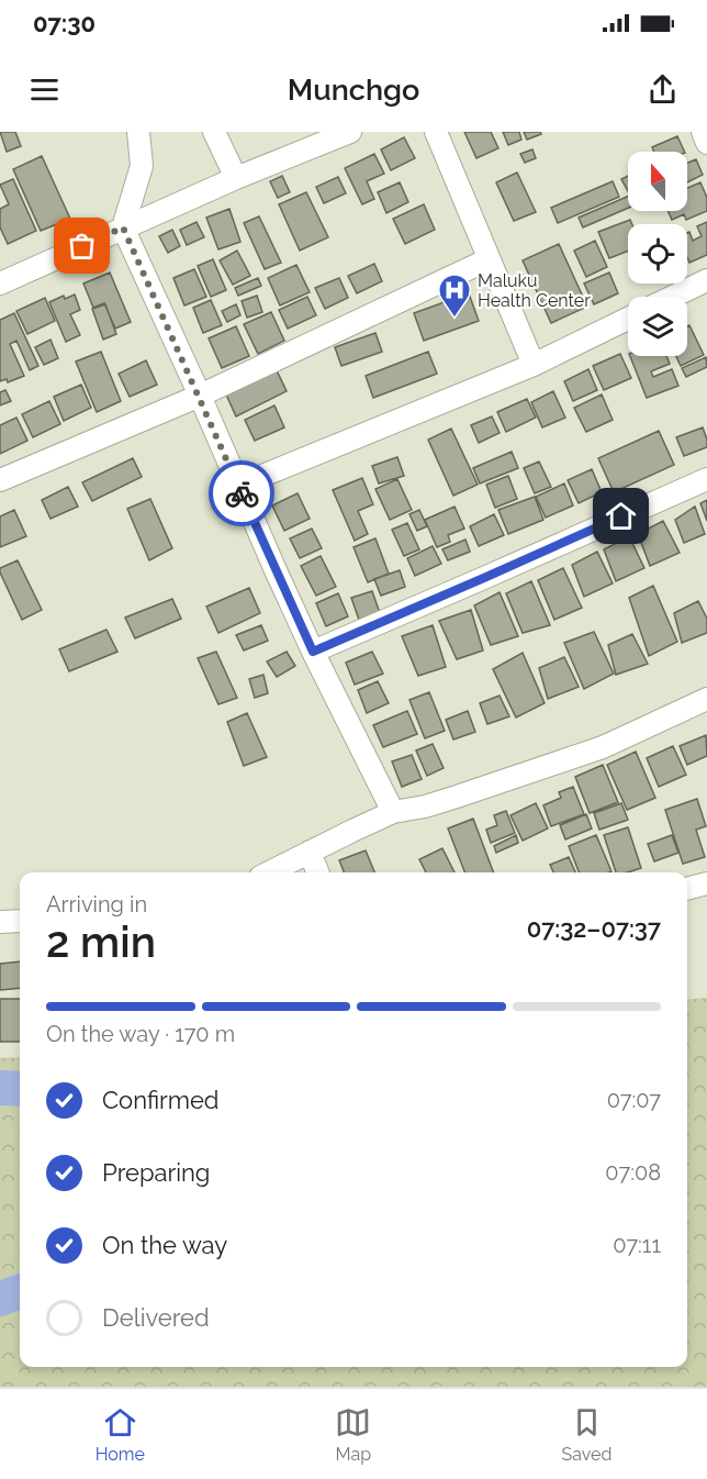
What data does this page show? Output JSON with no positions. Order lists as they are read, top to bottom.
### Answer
{
  "places": {
    "hospital": ["Maluku Health Center"]
  },
  "north": "top",
  "page": {
    "status": "07:30",
    "header": "Munchgo",
    "heading": ["2 min", "Arriving in", "07:32–07:37"],
    "bar": "On the way · 170 m",
    "list": [
      ["Confirmed", "07:07"],
      ["Preparing", "07:08"],
      ["On the way", "07:11"],
      "Delivered"
    ],
    "tabs": ["Home", "Map", "Saved"]
  }
}
